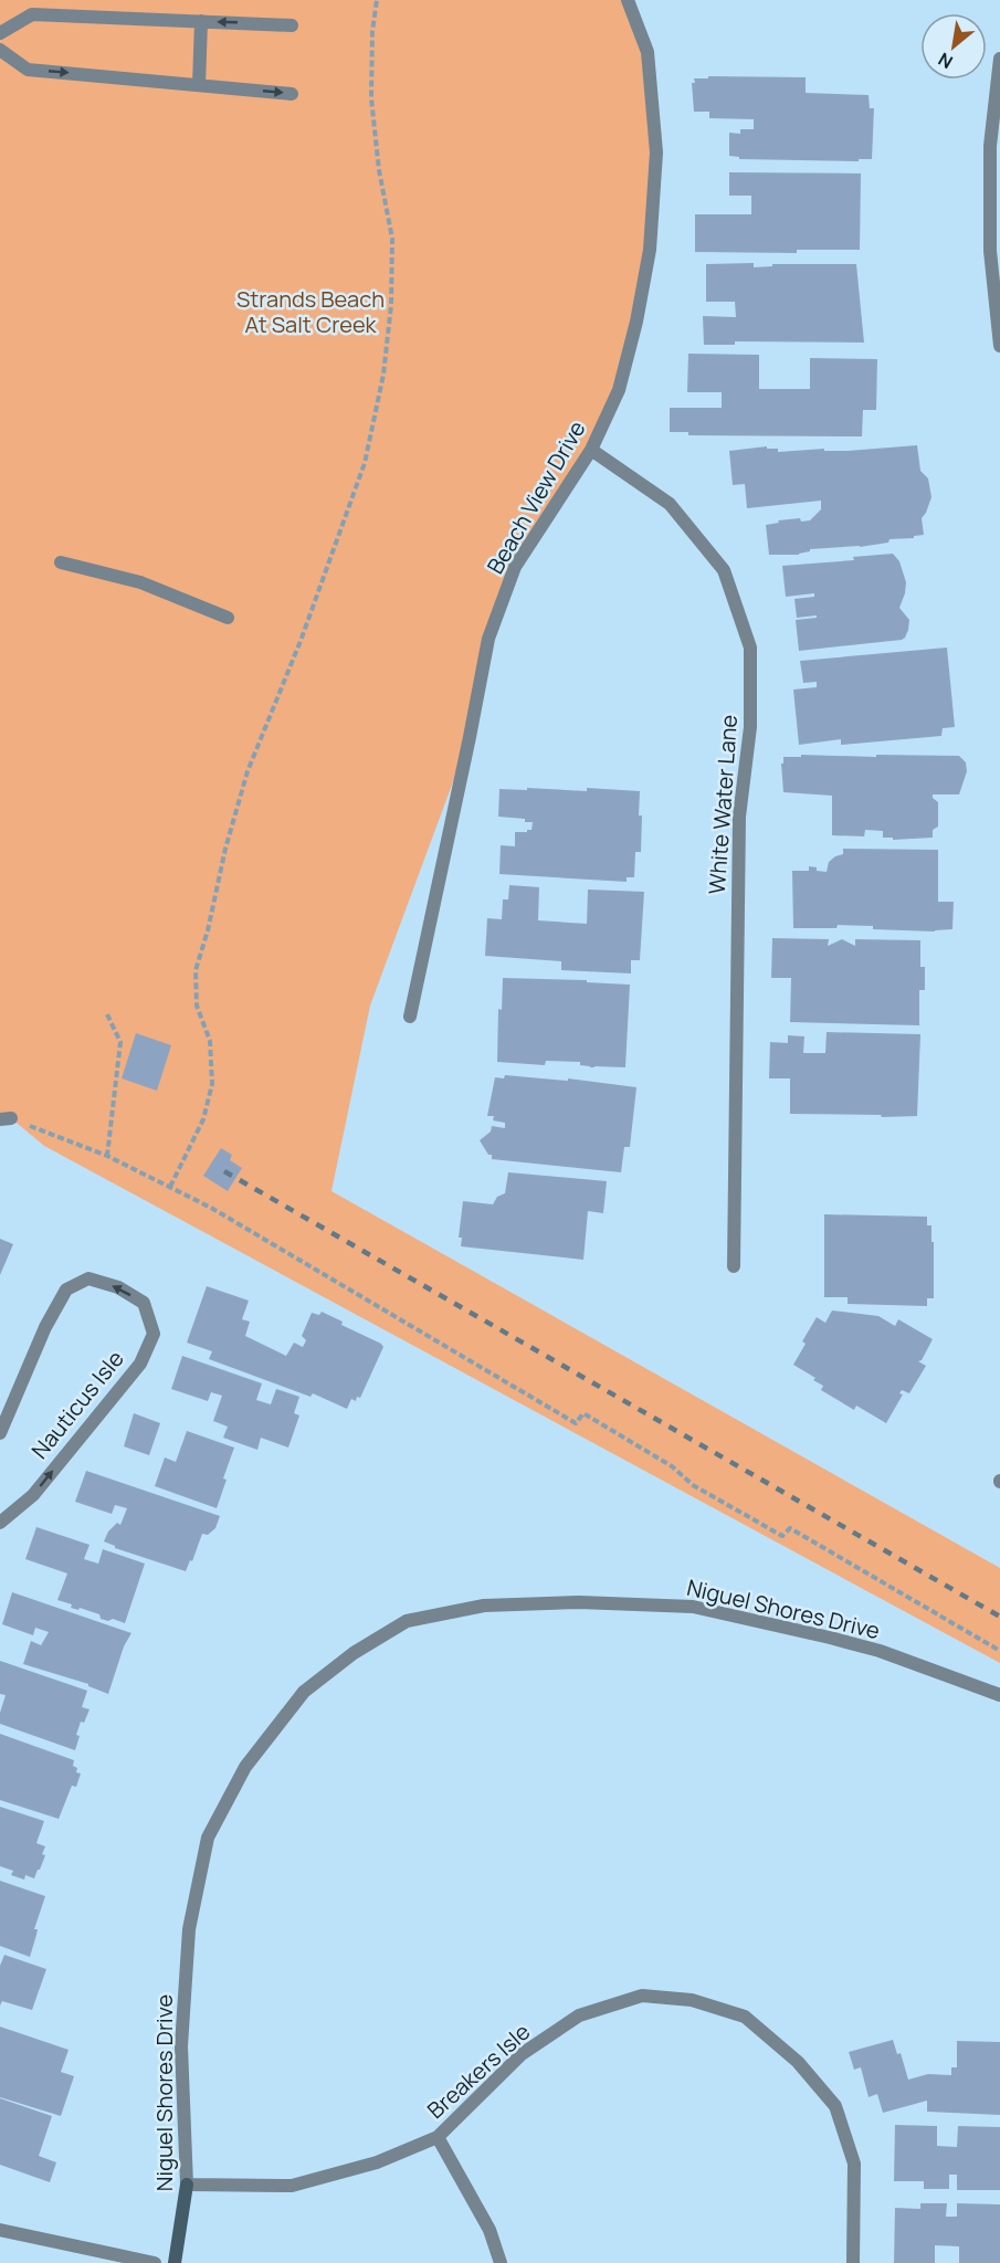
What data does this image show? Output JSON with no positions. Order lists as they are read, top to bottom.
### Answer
{
  "streets": {
    "street": [
      "Beach View Drive",
      "White Water Lane",
      "Nauticus Isle",
      "Niguel Shores Drive",
      "Breakers Isle"
    ]
  },
  "crossings": [
    ["Beach View Drive", "White Water Lane"],
    ["Niguel Shores Drive", "Breakers Isle"]
  ],
  "parks": ["Strands Beach At Salt Creek"],
  "north": "bottom left"
}
